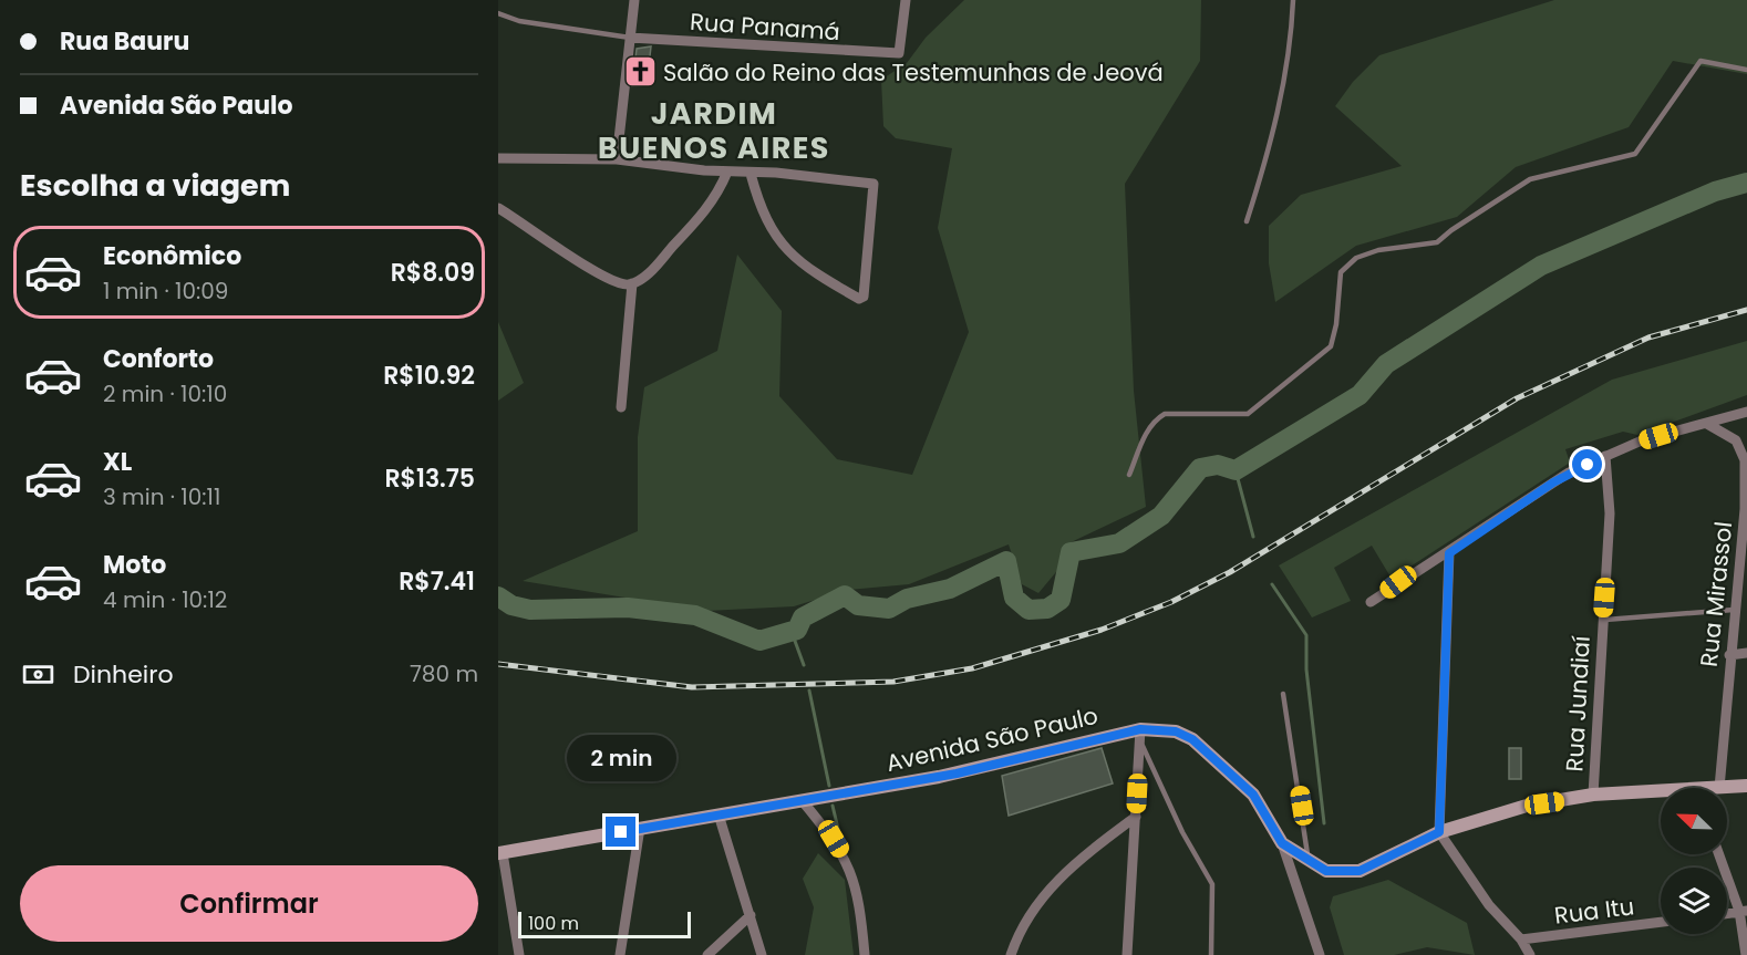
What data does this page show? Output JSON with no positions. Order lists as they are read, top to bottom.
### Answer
{
  "streets": {
    "main road": ["Avenida São Paulo"],
    "street": [
      "Rua Panamá",
      "Rua Mirassol",
      "Rua Jundiaí",
      "Rua Itu"
    ]
  },
  "crossings": [
    ["Rua Mirassol", "Avenida São Paulo"],
    ["Rua Jundiaí", "Avenida São Paulo"]
  ],
  "districts": ["JARDIM BUENOS AIRES"],
  "places": {
    "church": ["Salão do Reino das Testemunhas de Jeová"]
  },
  "scale_bar": "100 m",
  "north": "top left",
  "page": {
    "banner": ["Rua Bauru", "Avenida São Paulo"],
    "heading": "Escolha a viagem",
    "list": [
      {
        "name": "Econômico",
        "note": "1 min · 10:09",
        "value": "R$8.09"
      },
      {
        "name": "Conforto",
        "note": "2 min · 10:10",
        "value": "R$10.92"
      },
      {
        "name": "XL",
        "note": "3 min · 10:11",
        "value": "R$13.75"
      },
      {
        "name": "Moto",
        "note": "4 min · 10:12",
        "value": "R$7.41"
      }
    ],
    "pay": ["Dinheiro", "780 m"],
    "bubble": "2 min",
    "buttons": "Confirmar",
    "scale": "100 m"
  }
}
